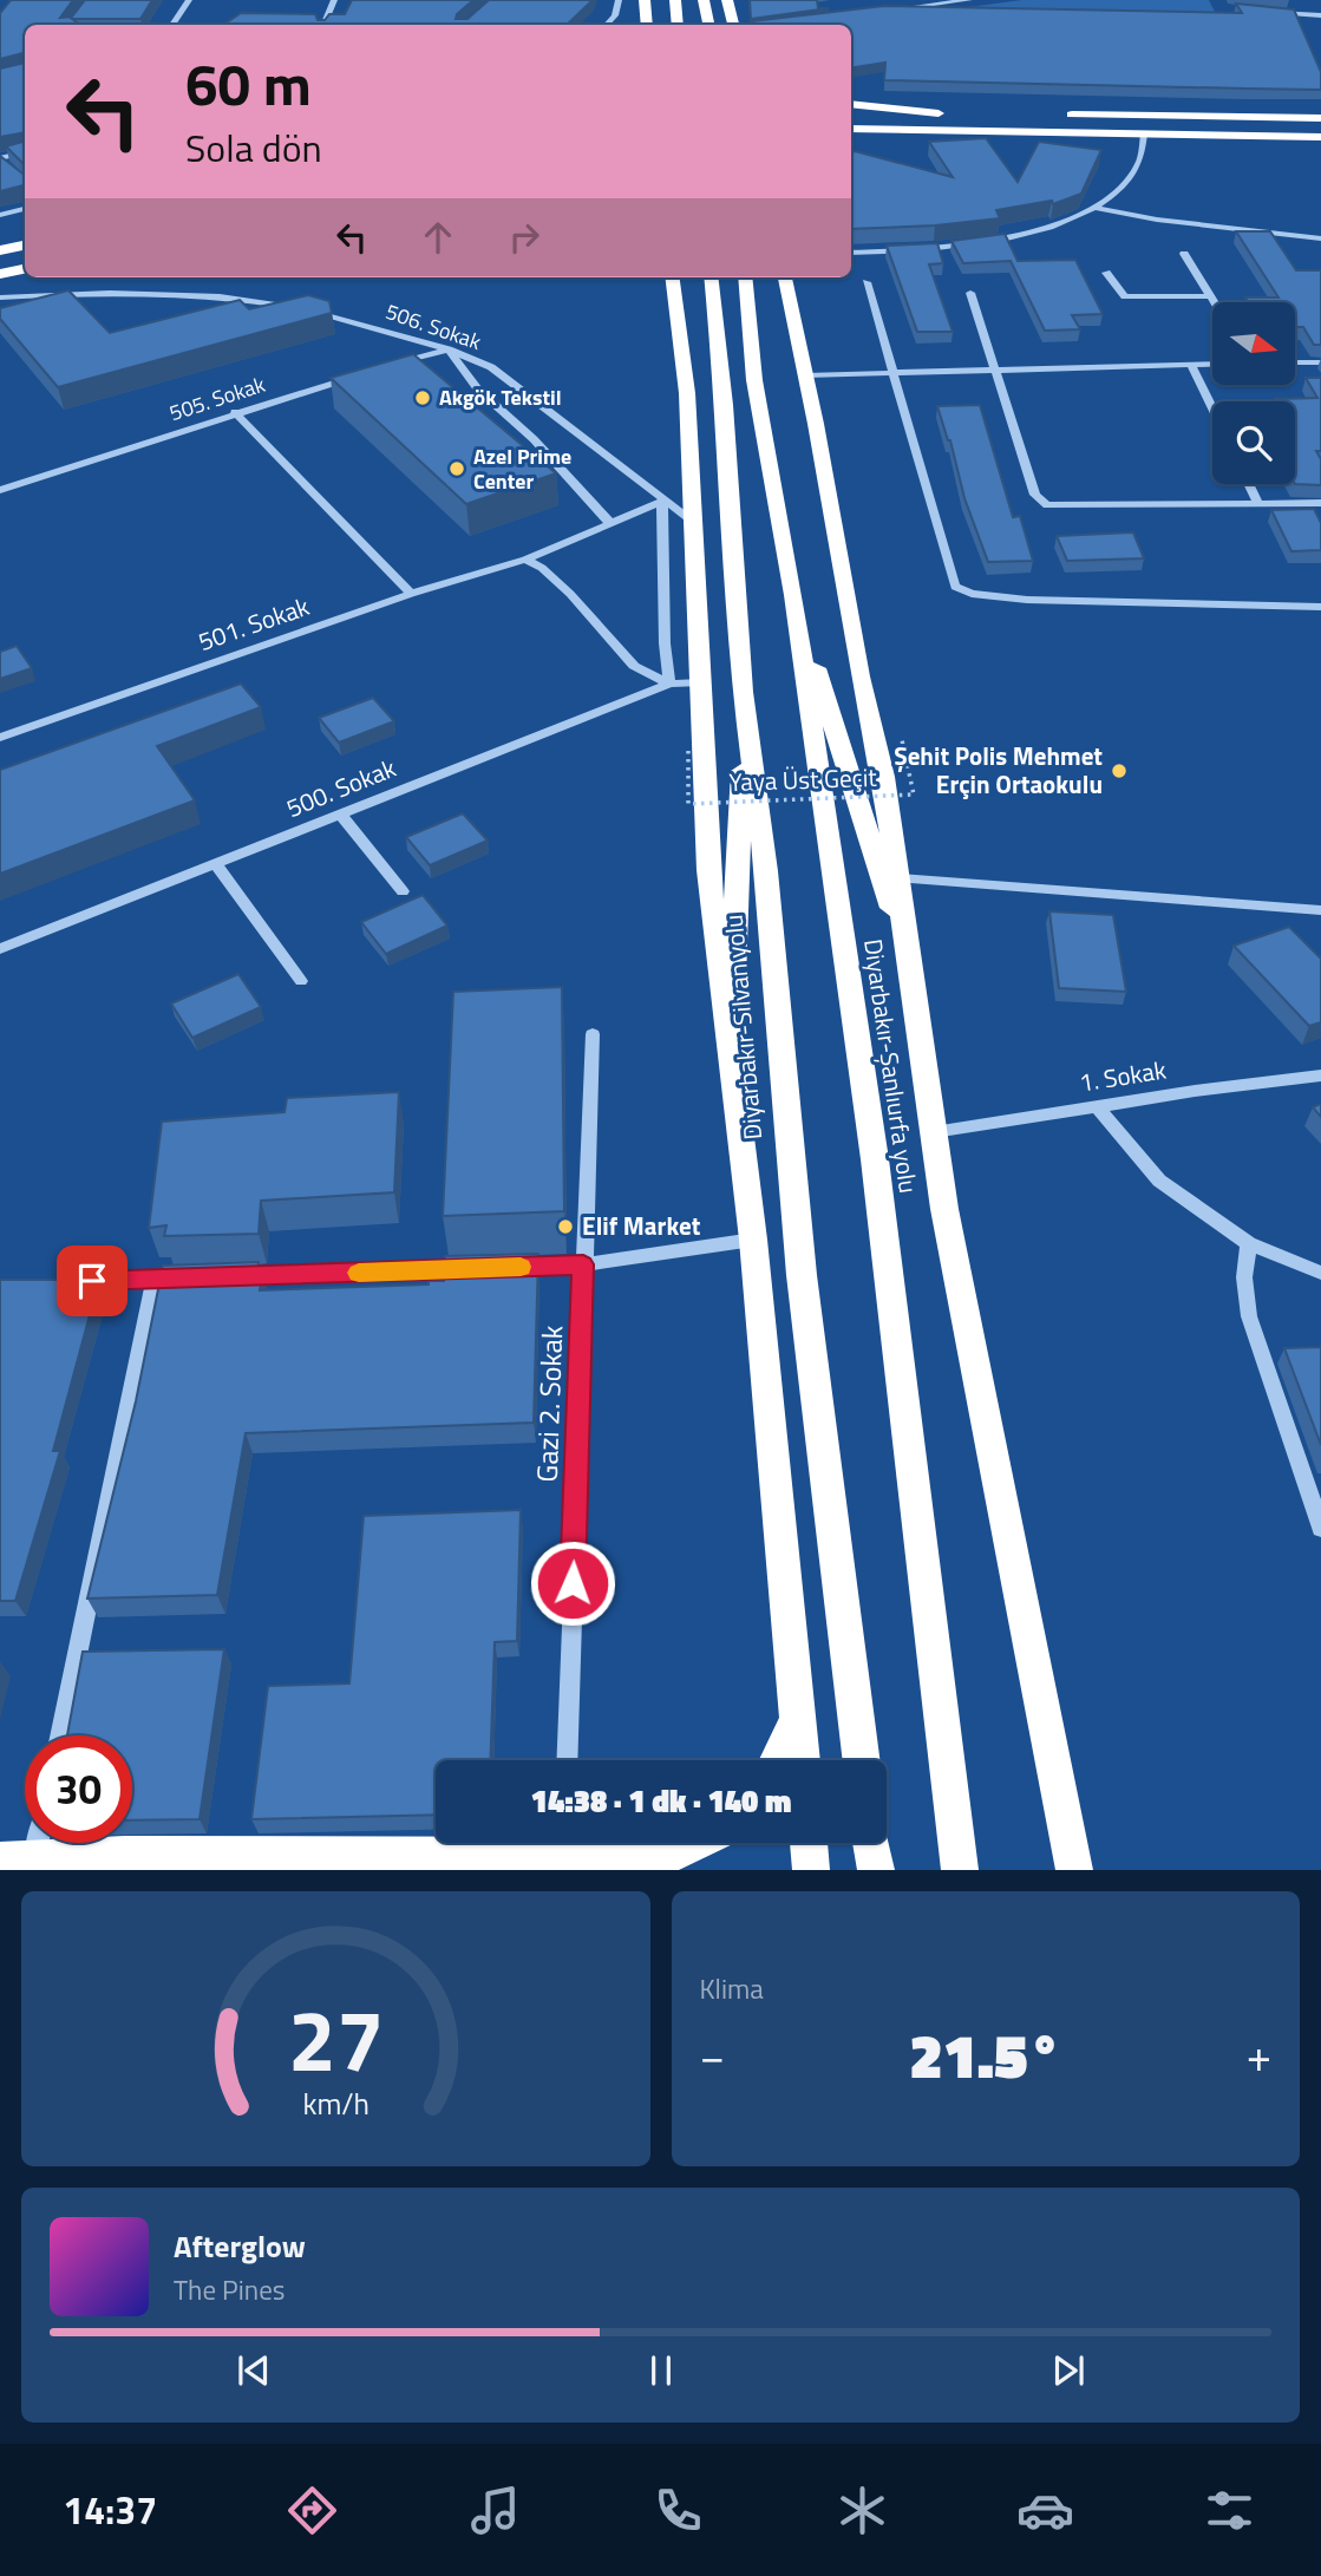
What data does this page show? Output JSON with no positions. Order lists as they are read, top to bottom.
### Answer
{
  "streets": {
    "highway": ["Diyarbakır-Silvan yolu", "Diyarbakır-Şanlıurfa yolu"],
    "street": [
      "506. Sokak",
      "505. Sokak",
      "501. Sokak",
      "500. Sokak",
      "1. Sokak",
      "Gazi 2. Sokak"
    ],
    "path": ["Yaya Üst Geçit"]
  },
  "crossings": [
    ["506. Sokak", "501. Sokak"]
  ],
  "places": [
    "Akgök Tekstil",
    "Azel Prime Center",
    "Şehit Polis Mehmet Erçin Ortaokulu",
    "Elif Market"
  ],
  "north": "right",
  "page": {
    "turn": ["60 m", "Sola dön"],
    "limit": "30",
    "trip": "14:38 · 1 dk · 140 m",
    "tile": "Klima",
    "heat": ["−", "21.5°", "+"],
    "song": ["Afterglow", "The Pines"],
    "tabs": "14:37",
    "gauge": ["27", "km/h"]
  }
}
